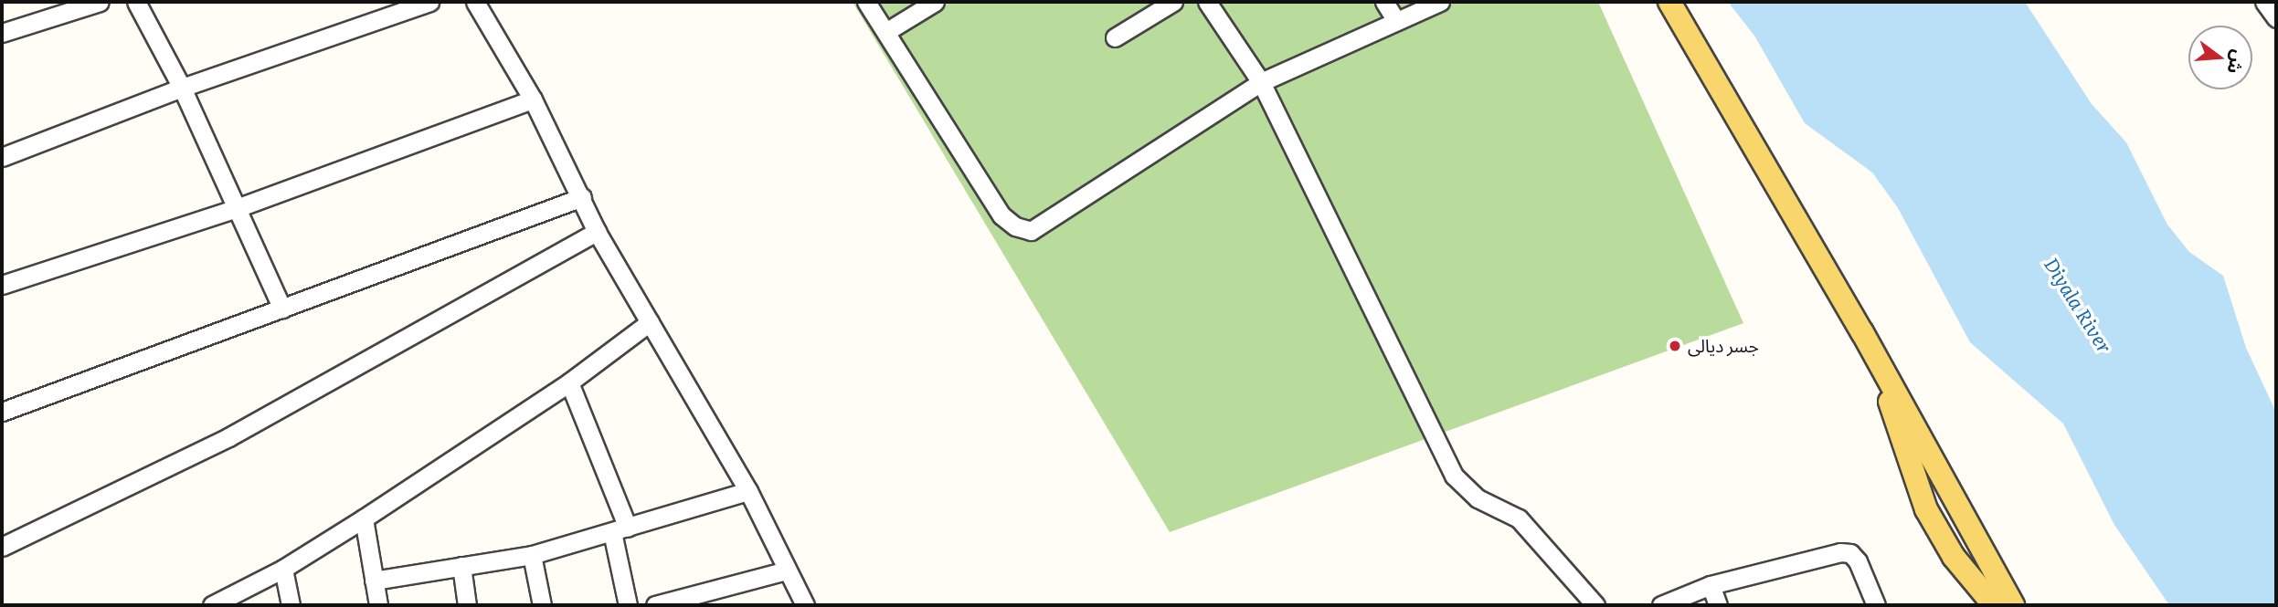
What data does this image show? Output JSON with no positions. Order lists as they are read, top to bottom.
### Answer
{
  "water": ["Diyala River"],
  "places": ["جسر ديالى"],
  "north": "right"
}
